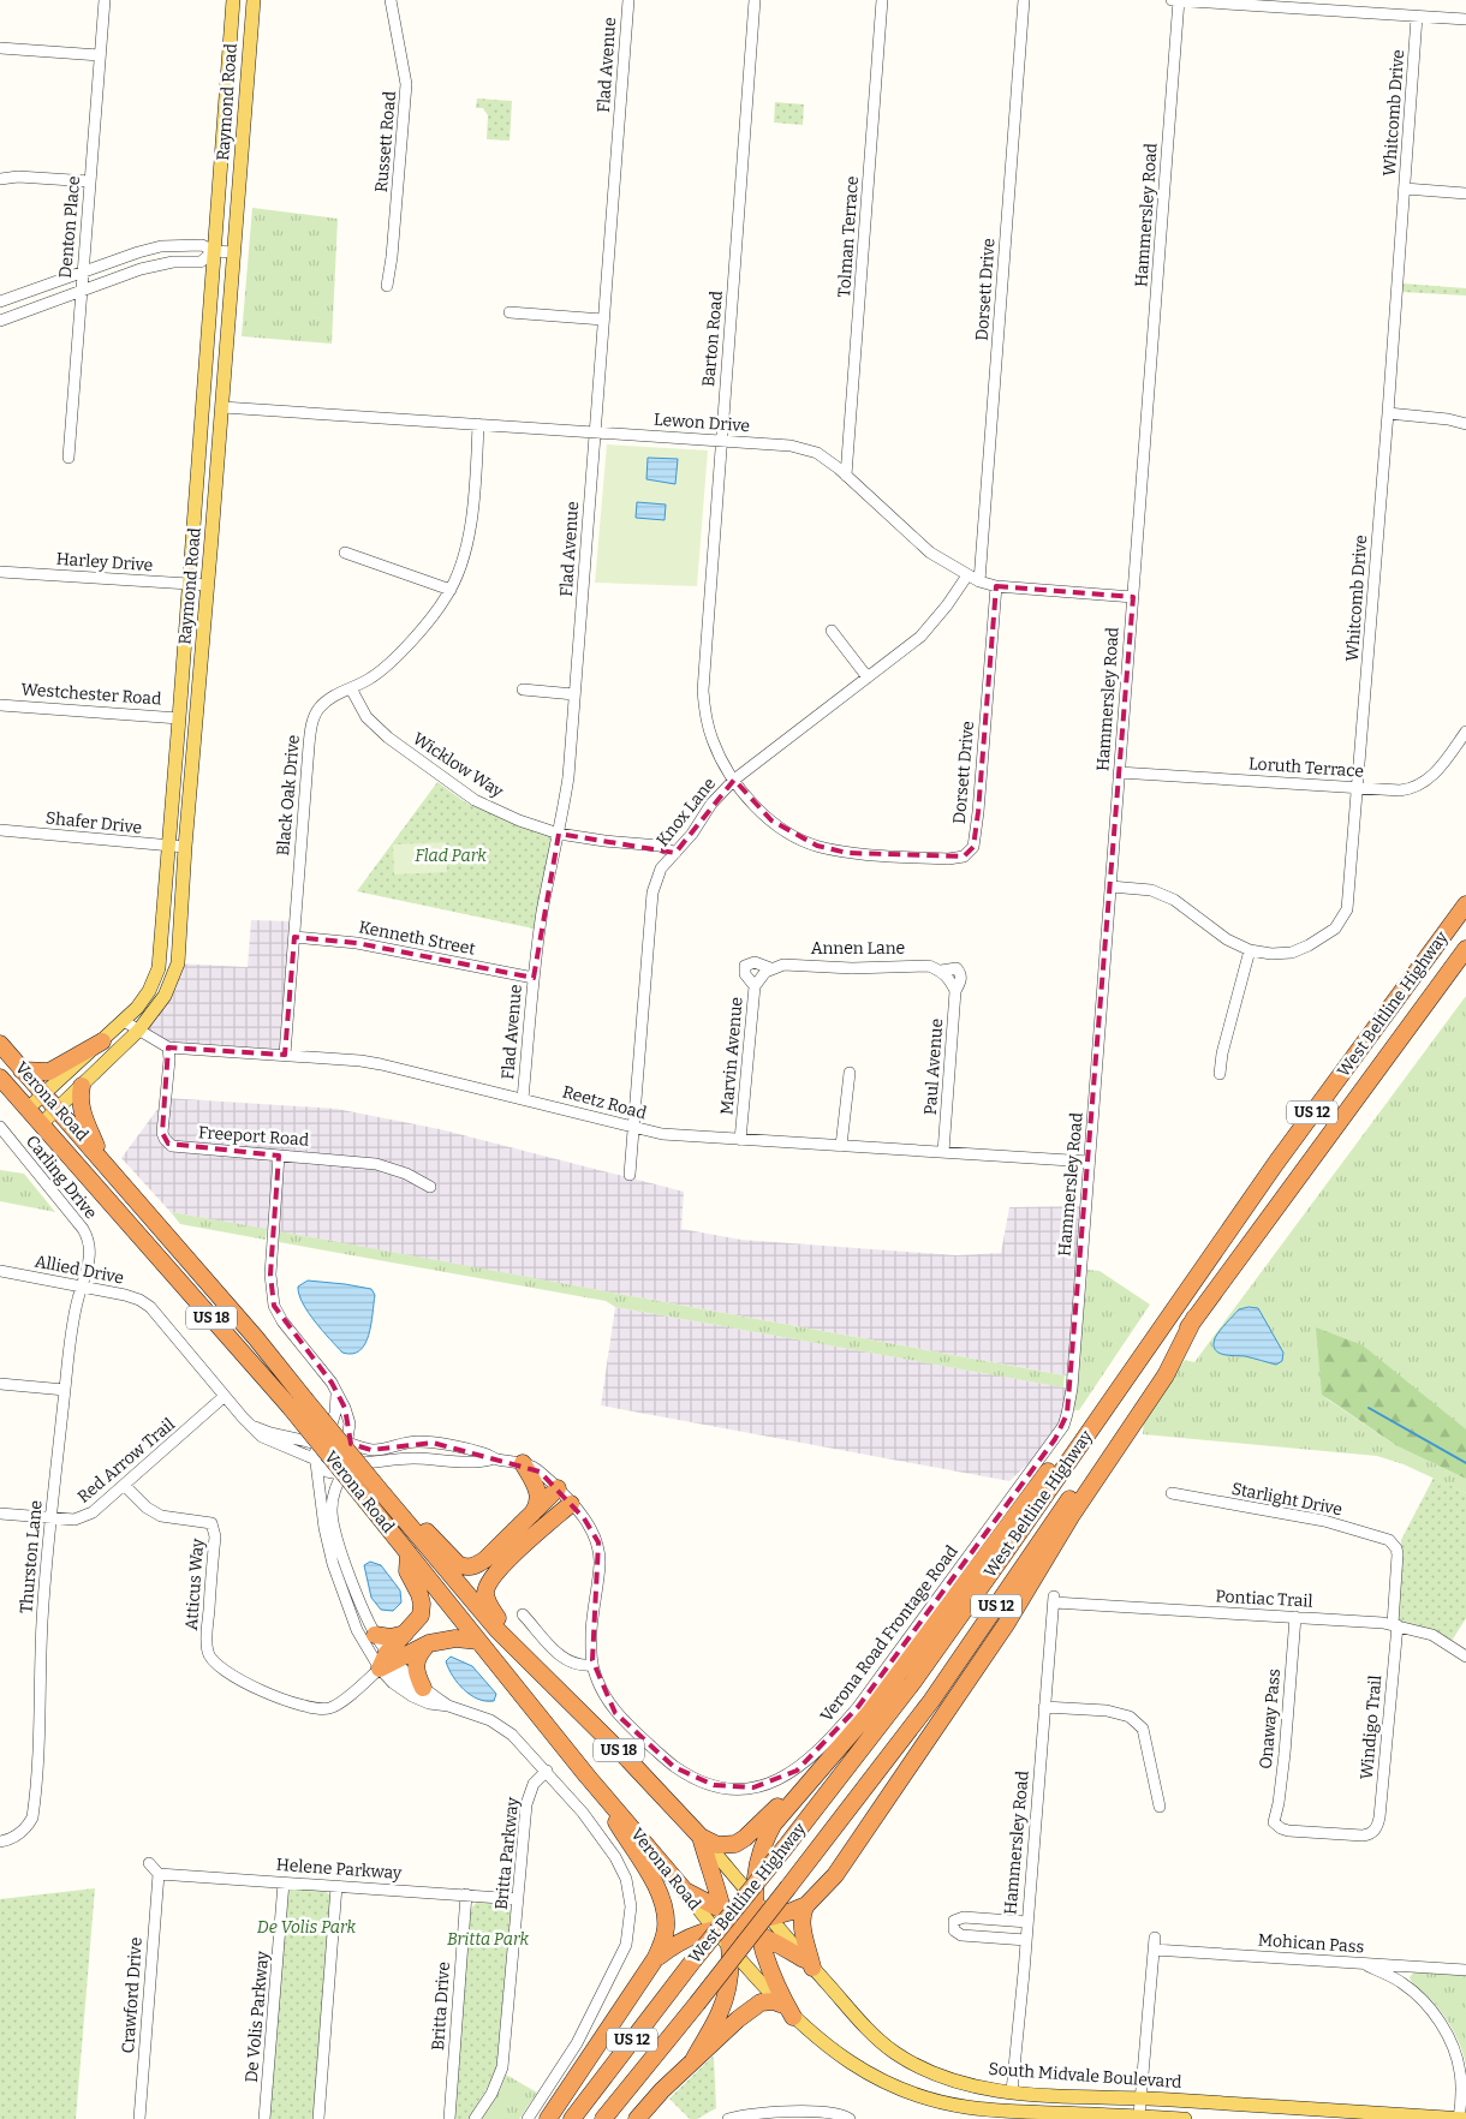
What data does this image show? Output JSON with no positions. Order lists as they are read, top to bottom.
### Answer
{
  "streets": {
    "highway": [
      "West Beltline Highway",
      "Verona Road",
      "US 12",
      "US 18"
    ],
    "main road": ["Raymond Road", "South Midvale Boulevard"],
    "street": [
      "Flad Avenue",
      "Whitcomb Drive",
      "Russett Road",
      "Hammersley Road",
      "Denton Place",
      "Tolman Terrace",
      "Dorsett Drive",
      "Barton Road",
      "Lewon Drive",
      "Harley Drive",
      "Westchester Road",
      "Wicklow Way",
      "Loruth Terrace",
      "Black Oak Drive",
      "Knox Lane",
      "Shafer Drive",
      "Kenneth Street",
      "Annen Lane",
      "Marvin Avenue",
      "Paul Avenue",
      "Reetz Road",
      "Freeport Road",
      "Carling Drive",
      "Allied Drive",
      "Red Arrow Trail",
      "Starlight Drive",
      "Thurston Lane",
      "Atticus Way",
      "Pontiac Trail",
      "Verona Road Frontage Road",
      "Onaway Pass",
      "Windigo Trail",
      "Britta Parkway",
      "Helene Parkway",
      "Mohican Pass",
      "Crawford Drive",
      "Britta Drive",
      "De Volis Parkway"
    ]
  },
  "crossings": [
    ["Flad Avenue", "Lewon Drive"],
    ["Flad Avenue", "Wicklow Way"],
    ["Flad Avenue", "Kenneth Street"],
    ["Flad Avenue", "Reetz Road"],
    ["Raymond Road", "Lewon Drive"],
    ["Raymond Road", "Harley Drive"],
    ["Raymond Road", "Westchester Road"],
    ["Raymond Road", "Shafer Drive"],
    ["Raymond Road", "Verona Road"],
    ["Raymond Road", "Reetz Road"],
    ["Whitcomb Drive", "Hammersley Road"],
    ["Whitcomb Drive", "Loruth Terrace"],
    ["Hammersley Road", "Lewon Drive"],
    ["Hammersley Road", "Loruth Terrace"],
    ["Hammersley Road", "Reetz Road"],
    ["Hammersley Road", "Pontiac Trail"],
    ["Hammersley Road", "Verona Road Frontage Road"],
    ["Hammersley Road", "South Midvale Boulevard"],
    ["Tolman Terrace", "Lewon Drive"],
    ["Dorsett Drive", "Barton Road"],
    ["Dorsett Drive", "Lewon Drive"],
    ["Barton Road", "Lewon Drive"],
    ["Barton Road", "Knox Lane"],
    ["Lewon Drive", "Black Oak Drive"],
    ["Lewon Drive", "Knox Lane"],
    ["Wicklow Way", "Black Oak Drive"],
    ["Wicklow Way", "Knox Lane"],
    ["Black Oak Drive", "Kenneth Street"],
    ["Black Oak Drive", "Reetz Road"],
    ["Knox Lane", "Reetz Road"],
    ["Annen Lane", "Marvin Avenue"],
    ["Annen Lane", "Paul Avenue"],
    ["Marvin Avenue", "Reetz Road"],
    ["Paul Avenue", "Reetz Road"],
    ["Verona Road", "US 18"],
    ["Reetz Road", "Freeport Road"],
    ["Carling Drive", "Allied Drive"],
    ["Carling Drive", "Thurston Lane"],
    ["Allied Drive", "Red Arrow Trail"],
    ["Allied Drive", "Thurston Lane"],
    ["Red Arrow Trail", "Thurston Lane"],
    ["Red Arrow Trail", "Atticus Way"],
    ["Starlight Drive", "Windigo Trail"],
    ["Pontiac Trail", "Onaway Pass"],
    ["Pontiac Trail", "Windigo Trail"],
    ["Onaway Pass", "Windigo Trail"],
    ["Britta Parkway", "Helene Parkway"],
    ["Helene Parkway", "Crawford Drive"],
    ["Helene Parkway", "Britta Drive"],
    ["Helene Parkway", "De Volis Parkway"]
  ],
  "parks": ["Flad Park", "De Volis Park", "Britta Park"]
}
